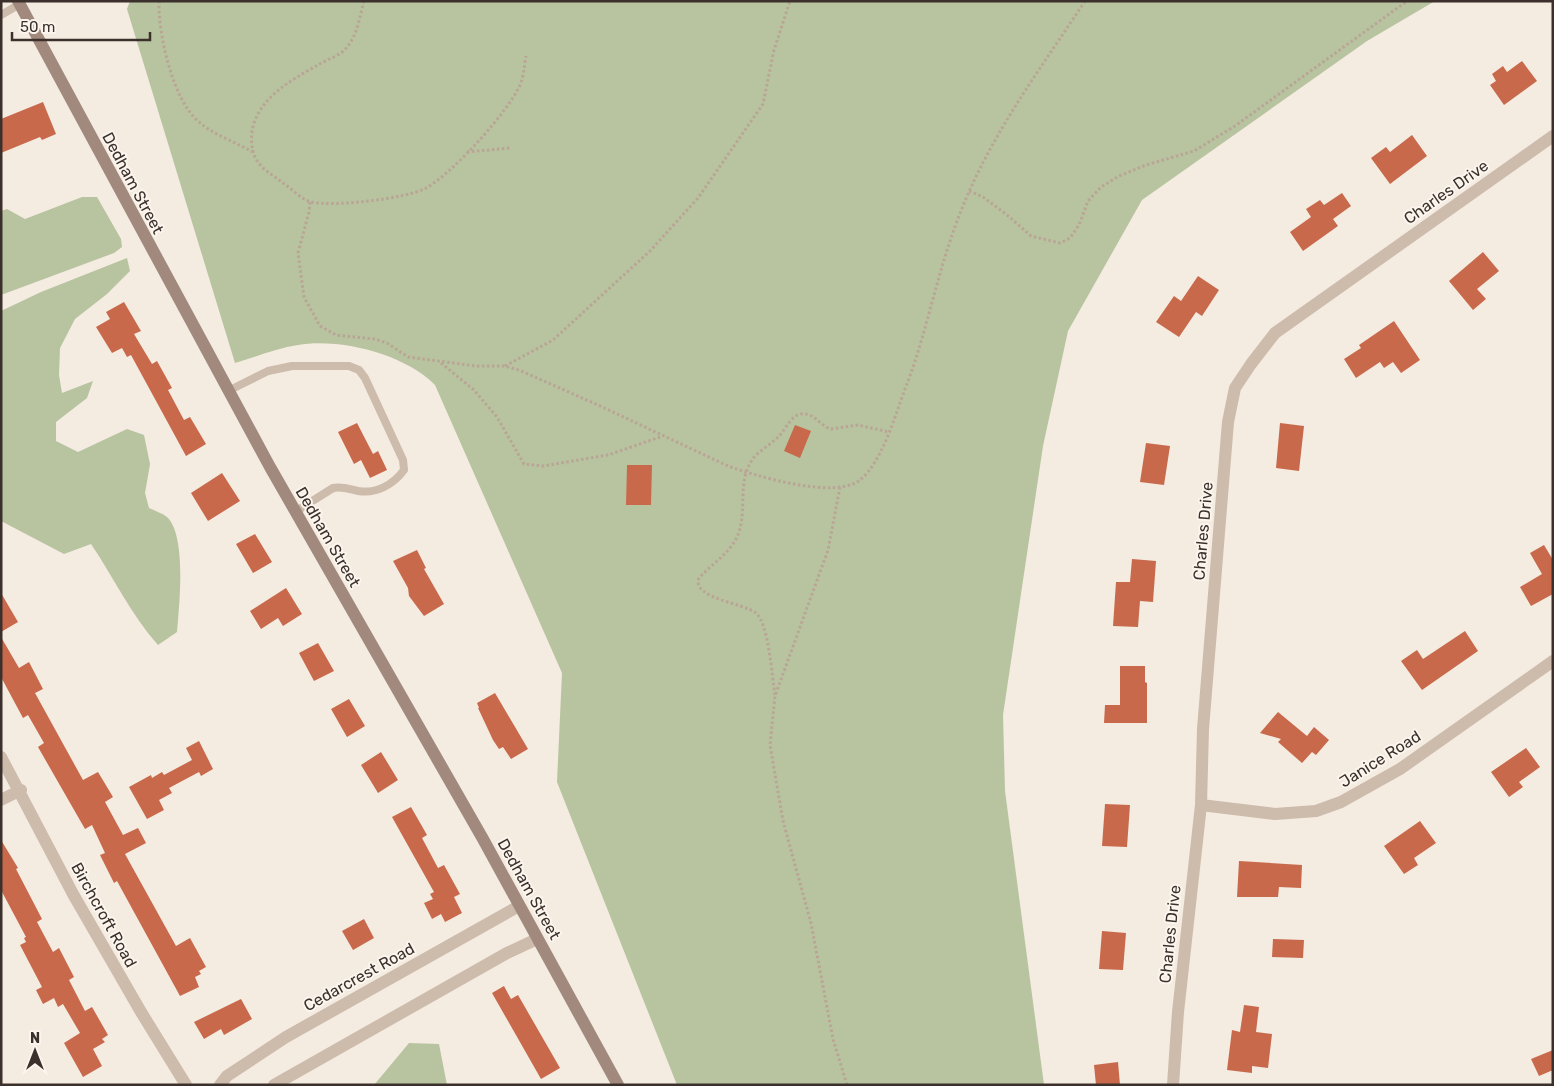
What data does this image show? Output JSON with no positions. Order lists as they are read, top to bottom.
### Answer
{
  "streets": {
    "main road": ["Dedham Street"],
    "street": [
      "Charles Drive",
      "Janice Road",
      "Birchcroft Road",
      "Cedarcrest Road"
    ]
  },
  "crossings": [
    ["Dedham Street", "Cedarcrest Road"],
    ["Charles Drive", "Janice Road"]
  ],
  "scale_bar": "50 m",
  "north": "top"
}
